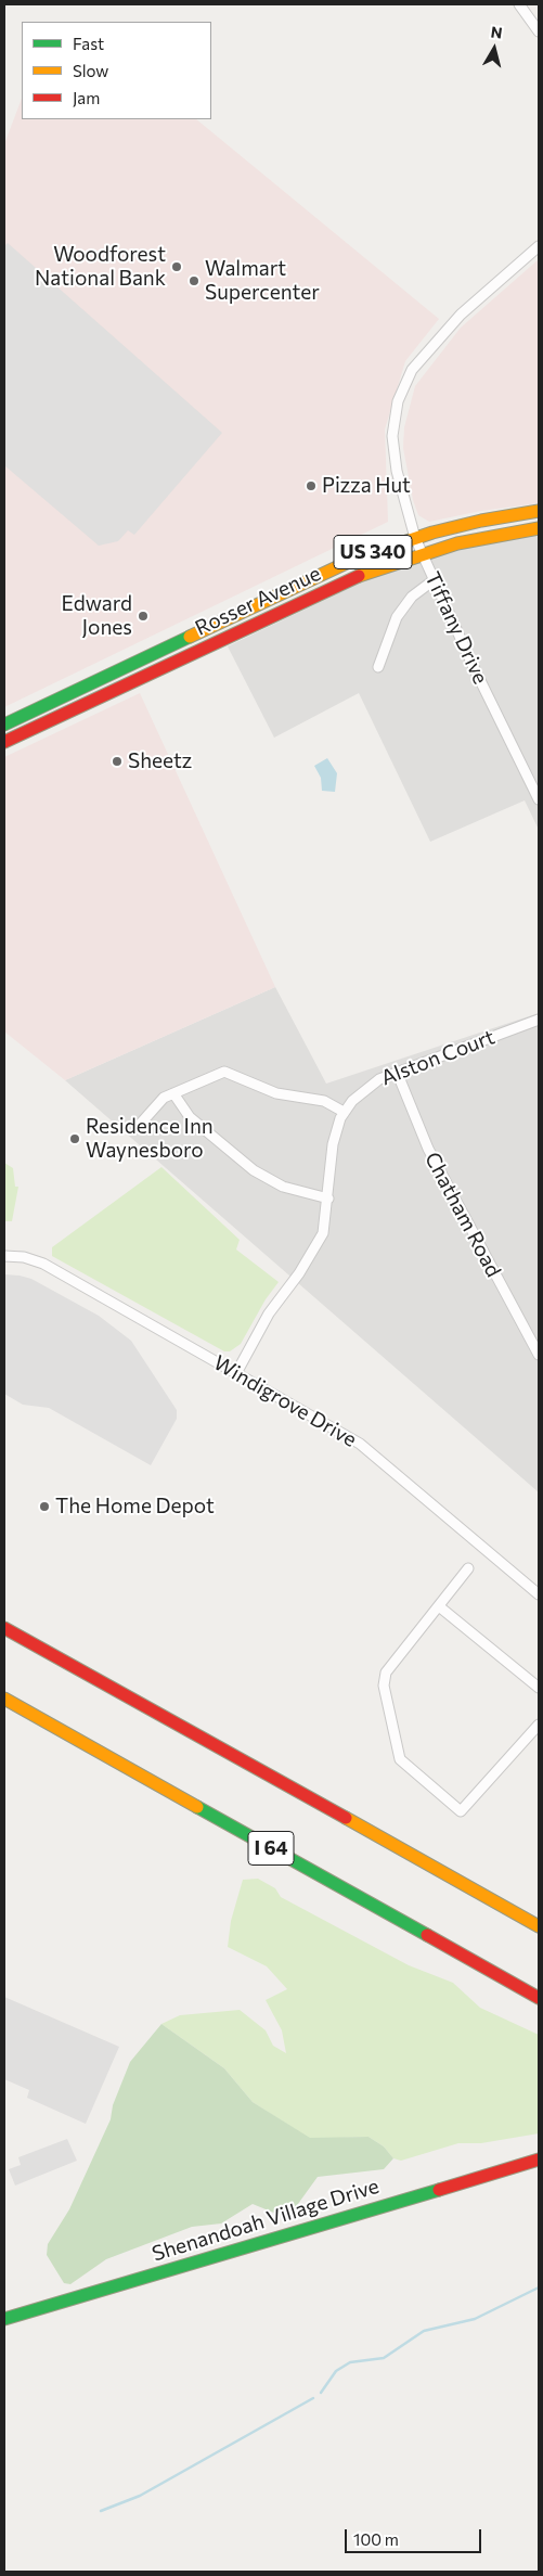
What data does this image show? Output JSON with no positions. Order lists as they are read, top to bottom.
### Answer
{
  "streets": {
    "main road": [
      "US 340",
      "Rosser Avenue",
      "I 64",
      "Shenandoah Village Drive"
    ],
    "street": [
      "Tiffany Drive",
      "Alston Court",
      "Chatham Road",
      "Windigrove Drive"
    ]
  },
  "crossings": [
    ["Rosser Avenue", "Tiffany Drive"],
    ["Alston Court", "Chatham Road"],
    ["Alston Court", "Windigrove Drive"]
  ],
  "places": [
    "Woodforest National Bank",
    "Walmart Supercenter",
    "Pizza Hut",
    "Edward Jones",
    "Sheetz",
    "Residence Inn Waynesboro",
    "The Home Depot"
  ],
  "legend": ["Fast", "Slow", "Jam"],
  "scale_bar": "100 m",
  "north": "top"
}
